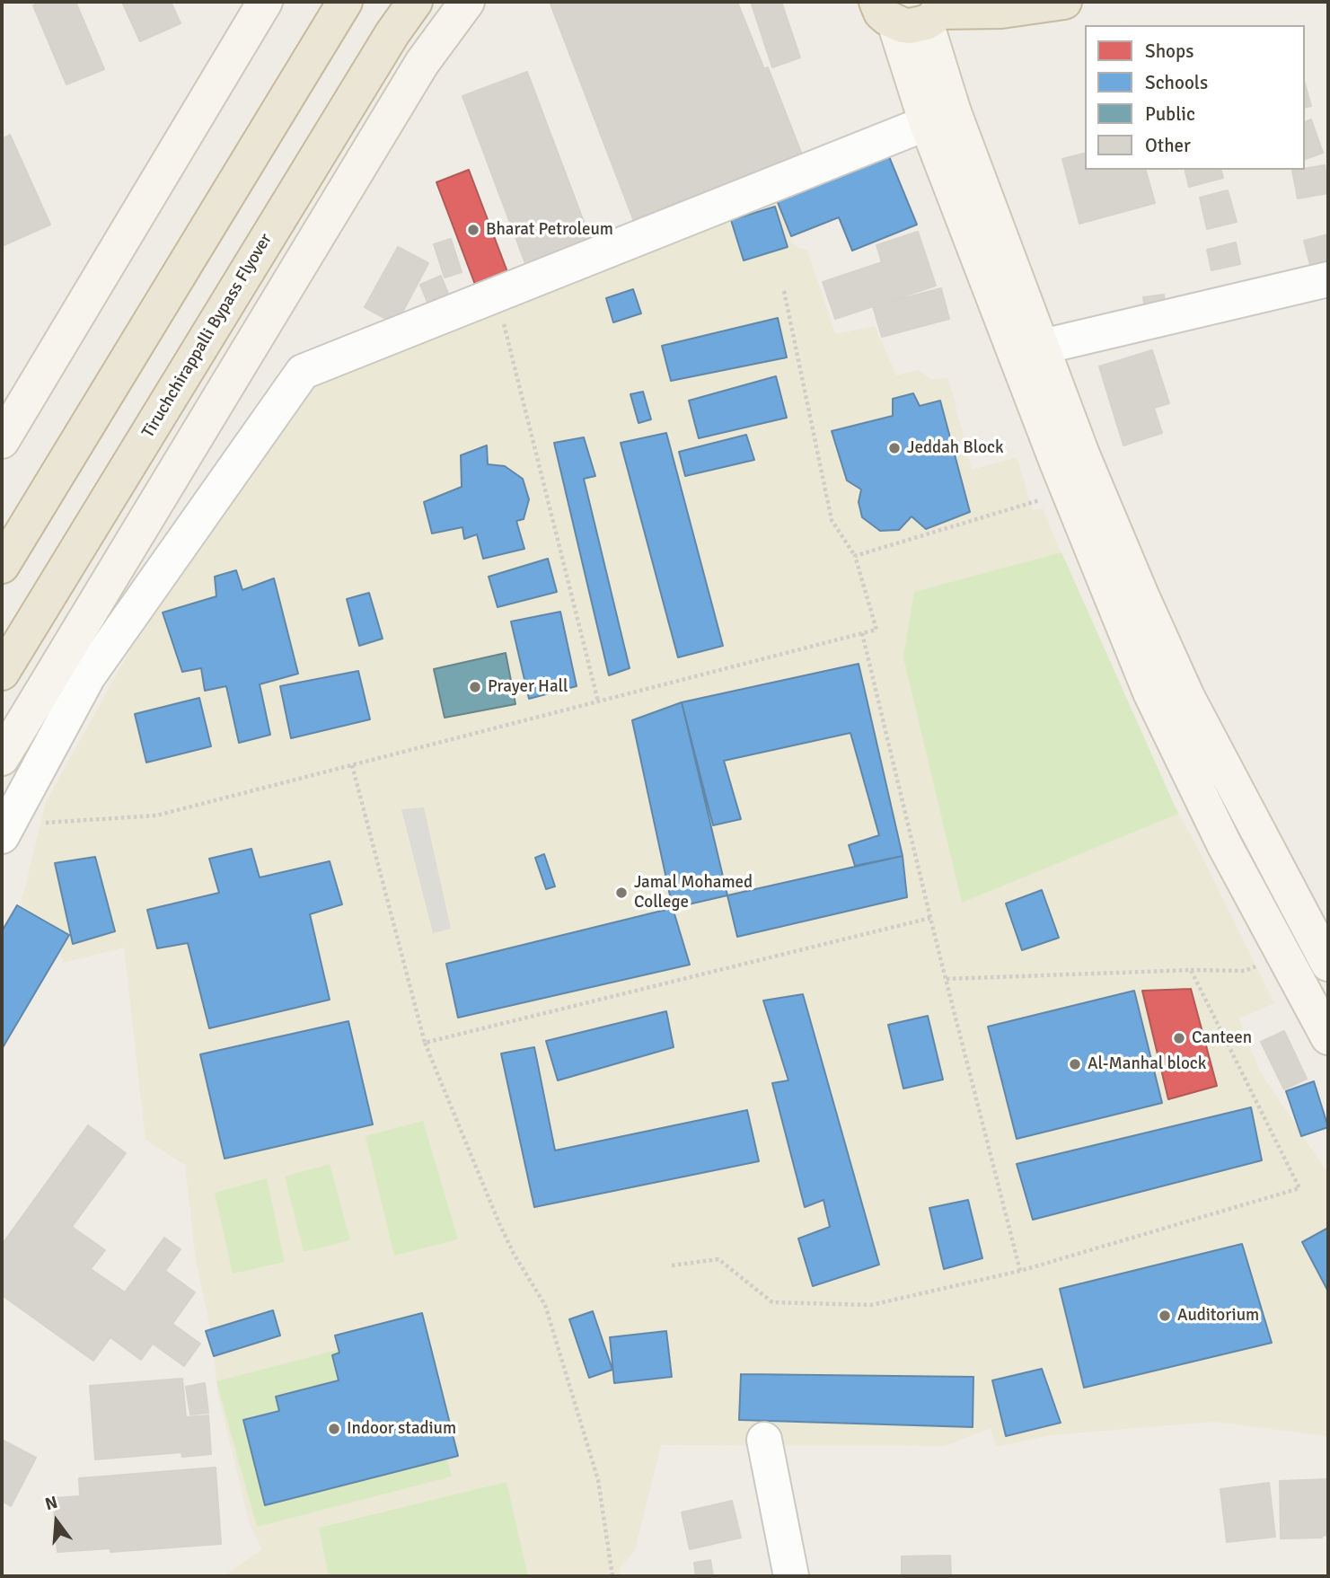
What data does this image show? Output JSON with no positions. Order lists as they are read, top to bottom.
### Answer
{
  "streets": {
    "highway": ["Tiruchchirappalli Bypass Flyover"]
  },
  "places": [
    "Bharat Petroleum",
    "Jeddah Block",
    "Prayer Hall",
    "Jamal Mohamed College",
    "Canteen",
    "Al-Manhal block",
    "Auditorium",
    "Indoor stadium"
  ],
  "legend": [
    "Shops",
    "Schools",
    "Public",
    "Other"
  ],
  "north": "top"
}
